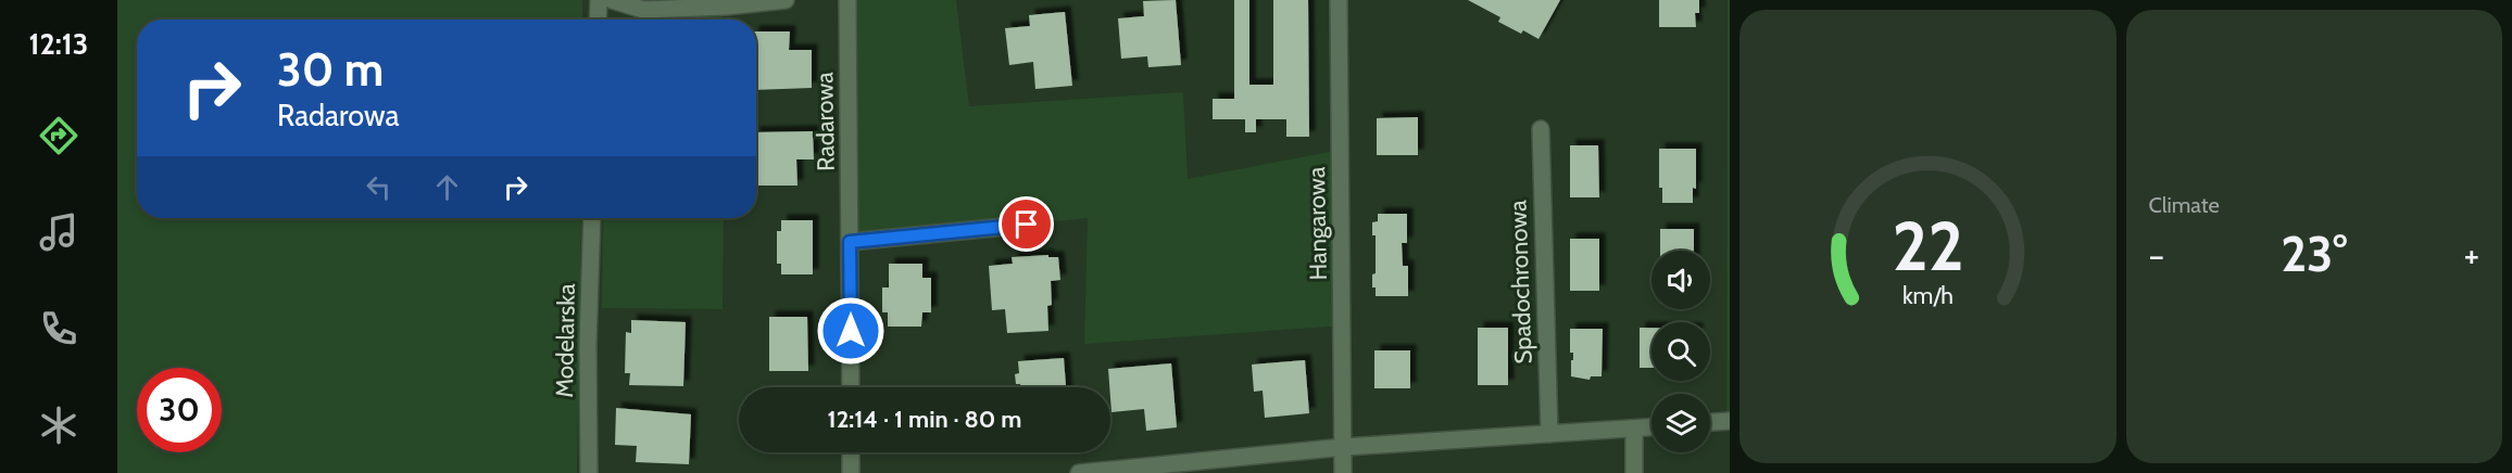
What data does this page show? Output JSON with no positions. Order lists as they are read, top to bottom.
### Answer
{
  "streets": {
    "street": [
      "Radarowa",
      "Hangarowa",
      "Spadochronowa",
      "Modelarska"
    ]
  },
  "page": {
    "tabs": "12:13",
    "tile": "Climate",
    "turn": ["30 m", "Radarowa"],
    "heat": ["−", "23°", "+"],
    "limit": "30",
    "trip": "12:14 · 1 min · 80 m",
    "gauge": ["22", "km/h"]
  }
}
